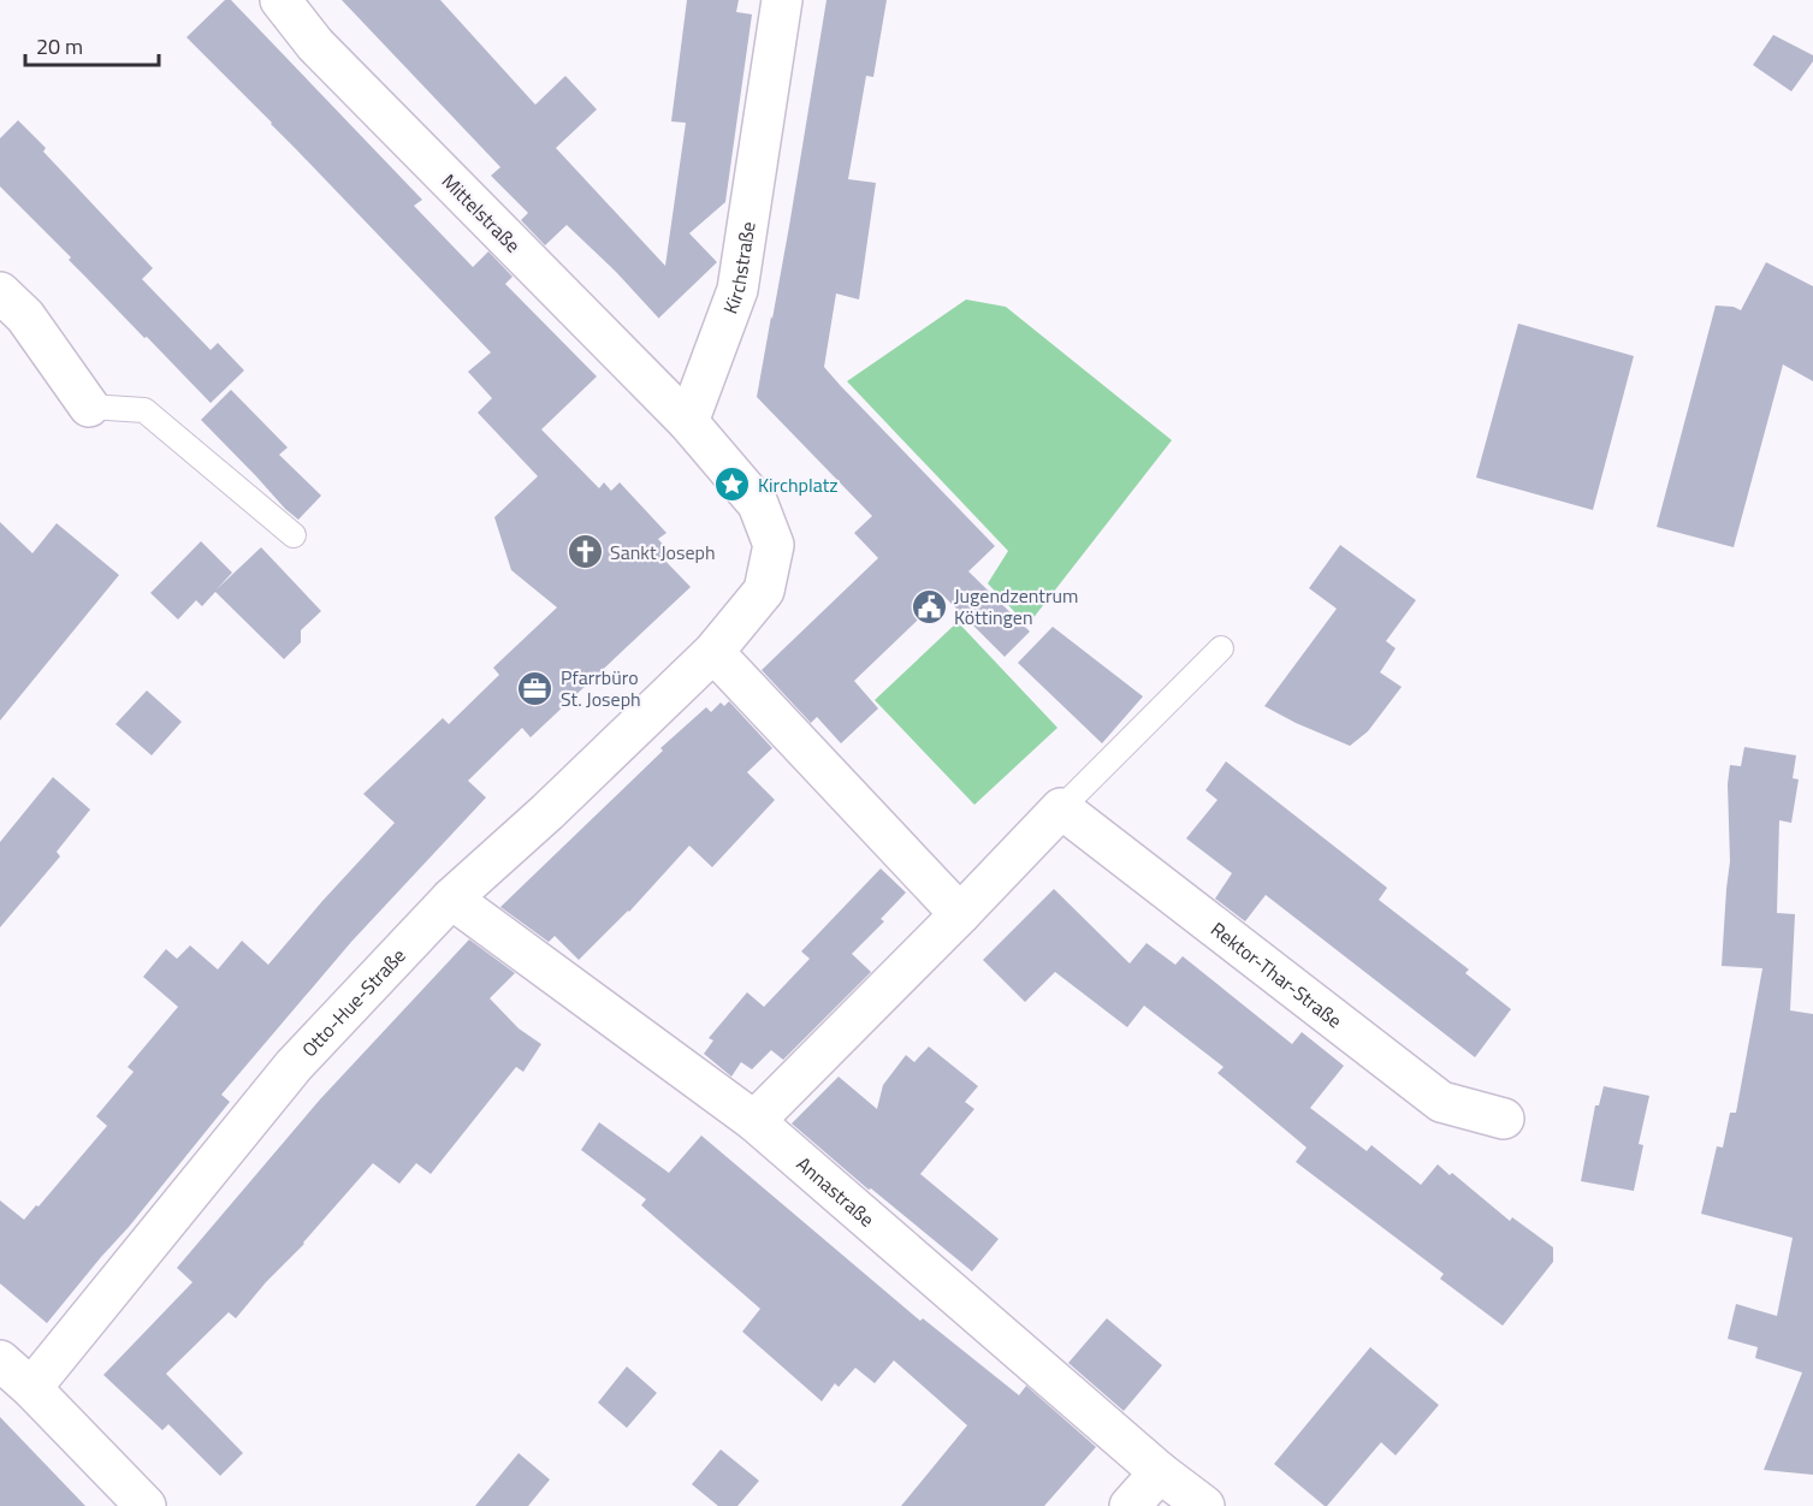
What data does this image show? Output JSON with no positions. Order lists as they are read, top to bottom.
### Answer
{
  "streets": {
    "street": [
      "Mittelstraße",
      "Kirchstraße",
      "Rektor-Thar-Straße",
      "Otto-Hue-Straße",
      "Annastraße"
    ]
  },
  "crossings": [
    ["Mittelstraße", "Kirchstraße"],
    ["Otto-Hue-Straße", "Annastraße"]
  ],
  "places": {
    "place": ["Kirchplatz"],
    "church": ["Sankt Joseph"],
    "public building": ["Jugendzentrum Köttingen"],
    "office": ["Pfarrbüro St. Joseph"]
  },
  "scale_bar": "20 m"
}
